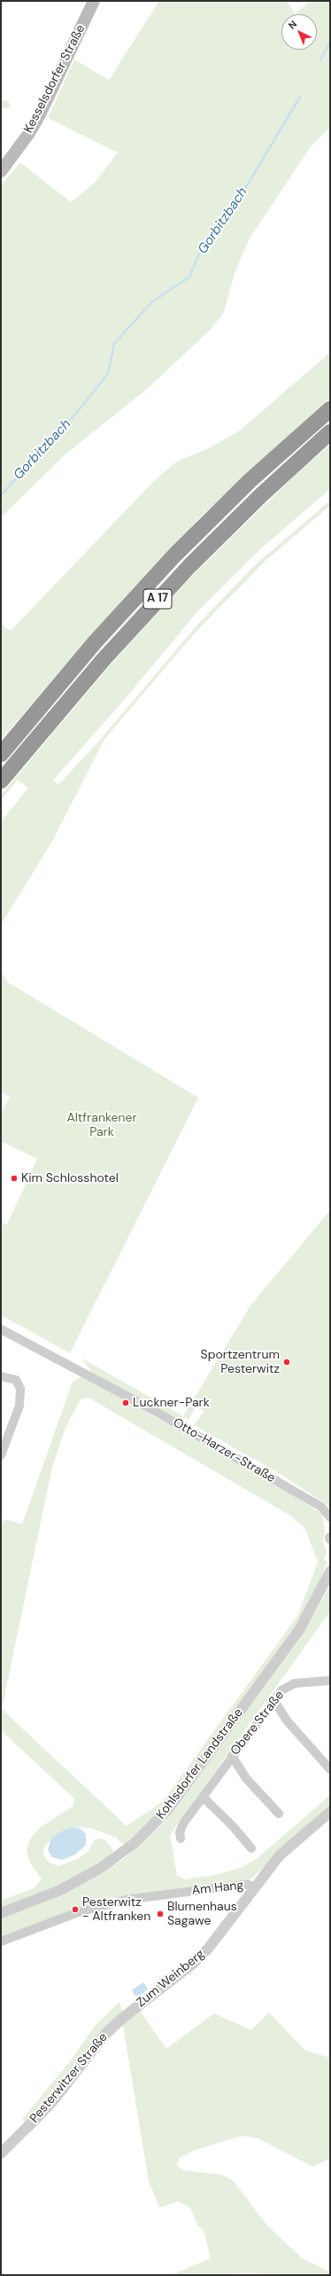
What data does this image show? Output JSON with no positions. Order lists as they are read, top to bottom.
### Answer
{
  "streets": {
    "highway": ["A 17"],
    "main road": ["Kesselsdorfer Straße"],
    "street": [
      "Otto-Harzer-Straße",
      "Obere Straße",
      "Kohlsdorfer Landstraße",
      "Am Hang",
      "Zum Weinberg",
      "Pesterwitzer Straße"
    ]
  },
  "crossings": [
    ["Am Hang", "Zum Weinberg"],
    ["Zum Weinberg", "Pesterwitzer Straße"]
  ],
  "water": ["Gorbitzbach"],
  "parks": ["Altfrankener Park"],
  "places": [
    "Kim Schlosshotel",
    "Sportzentrum Pesterwitz",
    "Luckner-Park",
    "Pesterwitz - Altfranken",
    "Blumenhaus Sagawe"
  ],
  "north": "top left"
}
